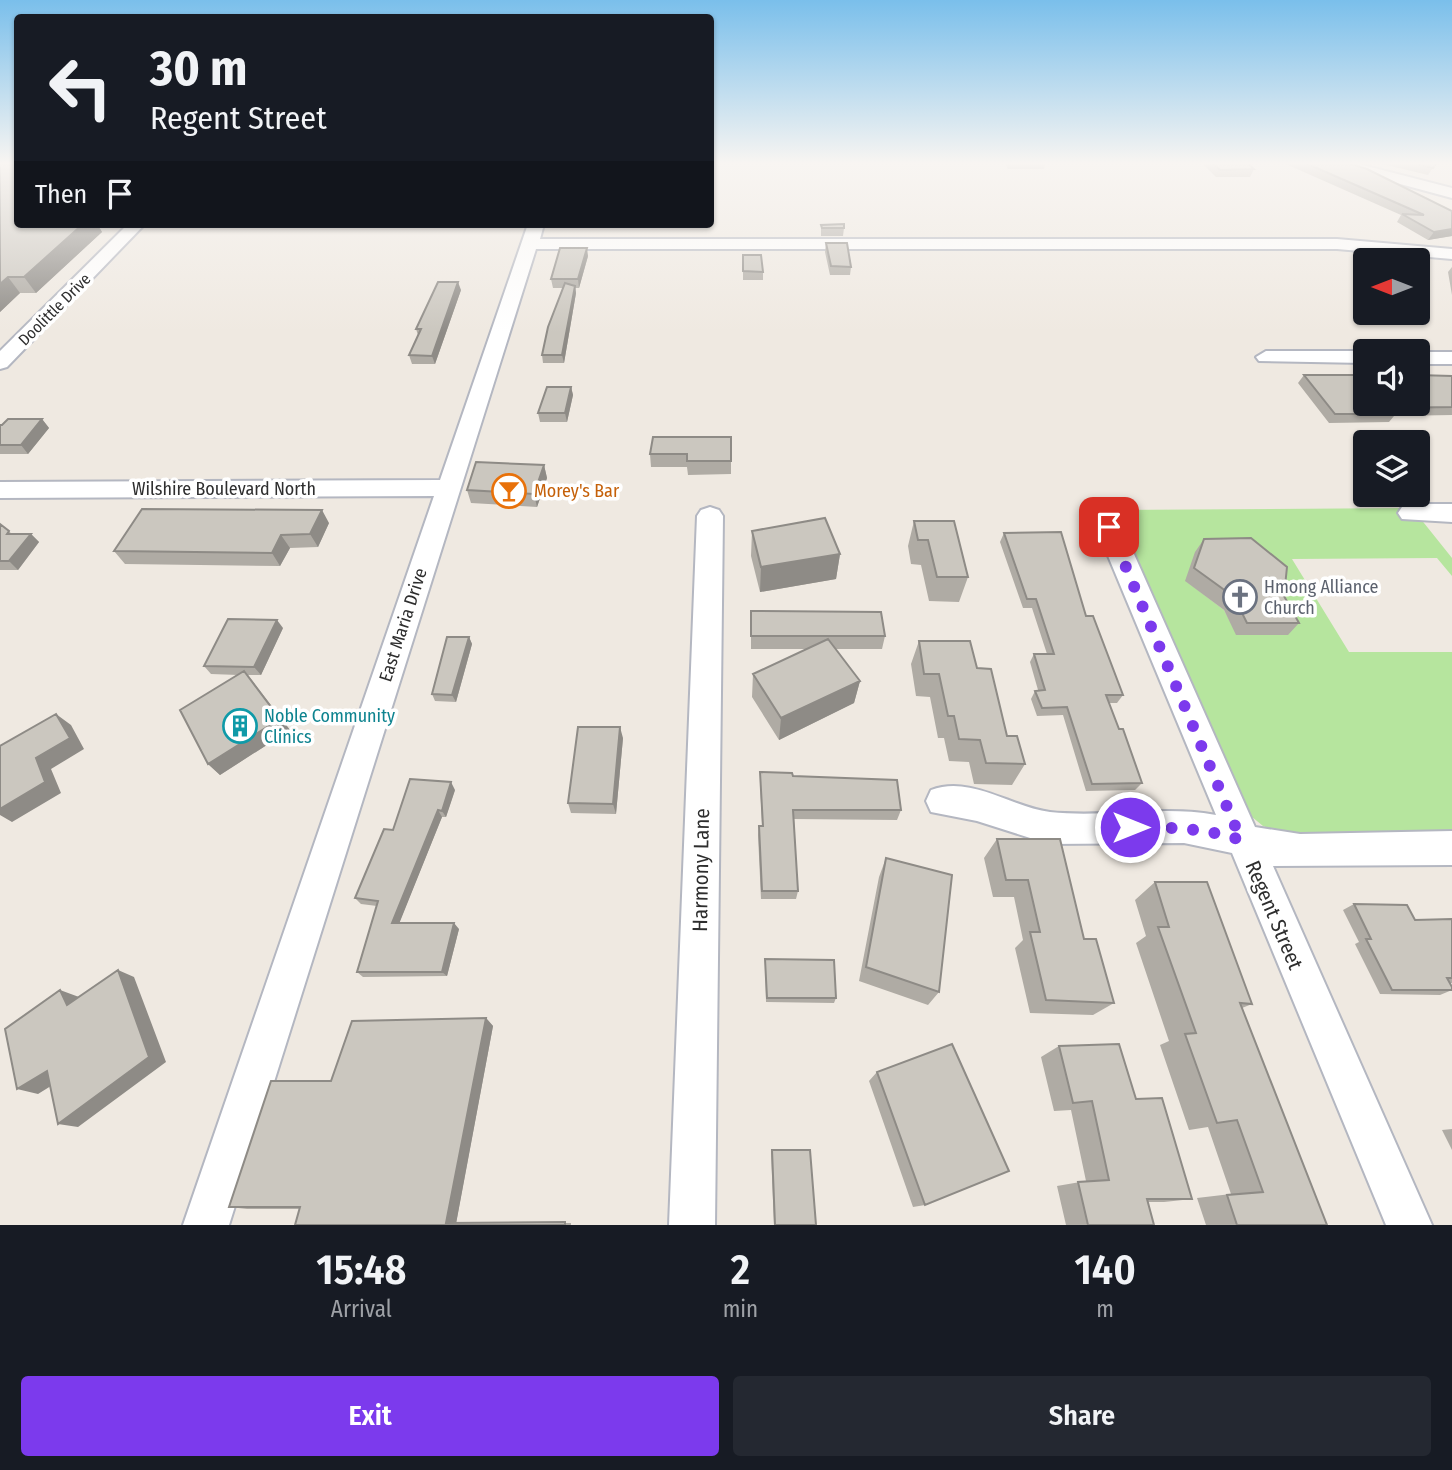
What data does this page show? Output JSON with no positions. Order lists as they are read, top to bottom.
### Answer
{
  "streets": {
    "street": [
      "Doolittle Drive",
      "Wilshire Boulevard North",
      "East Maria Drive",
      "Harmony Lane",
      "Regent Street"
    ]
  },
  "crossings": [
    ["Wilshire Boulevard North", "East Maria Drive"]
  ],
  "places": {
    "bar": ["Morey's Bar"],
    "church": ["Hmong Alliance Church"],
    "building": ["Noble Community Clinics"]
  },
  "north": "left",
  "page": {
    "turn": ["30 m", "Regent Street"],
    "then": "Then",
    "eta": [
      "15:48",
      "Arrival",
      "2",
      "min",
      "140",
      "m"
    ],
    "buttons": ["Exit", "Share"]
  }
}
